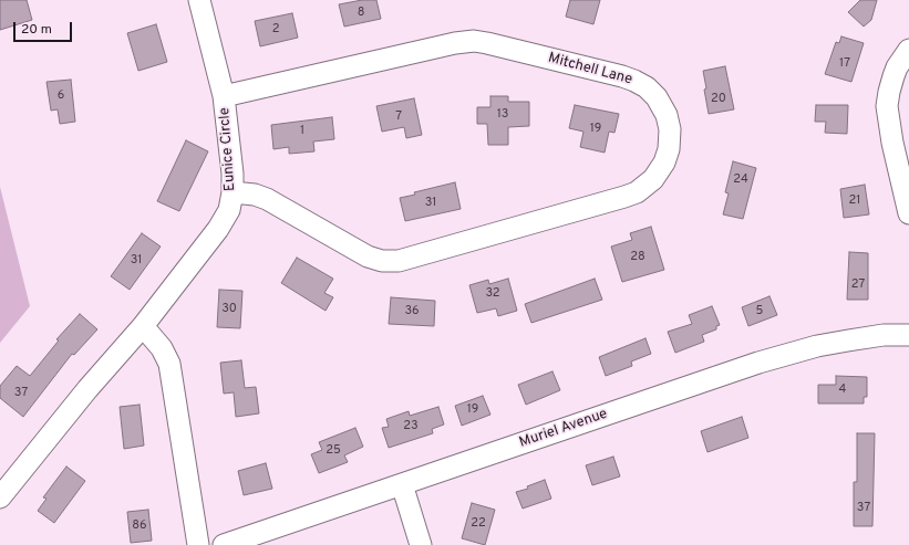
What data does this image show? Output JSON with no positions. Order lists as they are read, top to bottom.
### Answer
{
  "streets": {
    "street": ["Mitchell Lane", "Eunice Circle", "Muriel Avenue"]
  },
  "crossings": [
    ["Mitchell Lane", "Eunice Circle"]
  ],
  "house_numbers": [
    "8",
    "2",
    "17",
    "6",
    "20",
    "13",
    "7",
    "19",
    "1",
    "24",
    "21",
    "31",
    "28",
    "31",
    "27",
    "32",
    "30",
    "36",
    "5",
    "4",
    "37",
    "19",
    "23",
    "25",
    "37",
    "22",
    "86"
  ],
  "scale_bar": "20 m"
}
